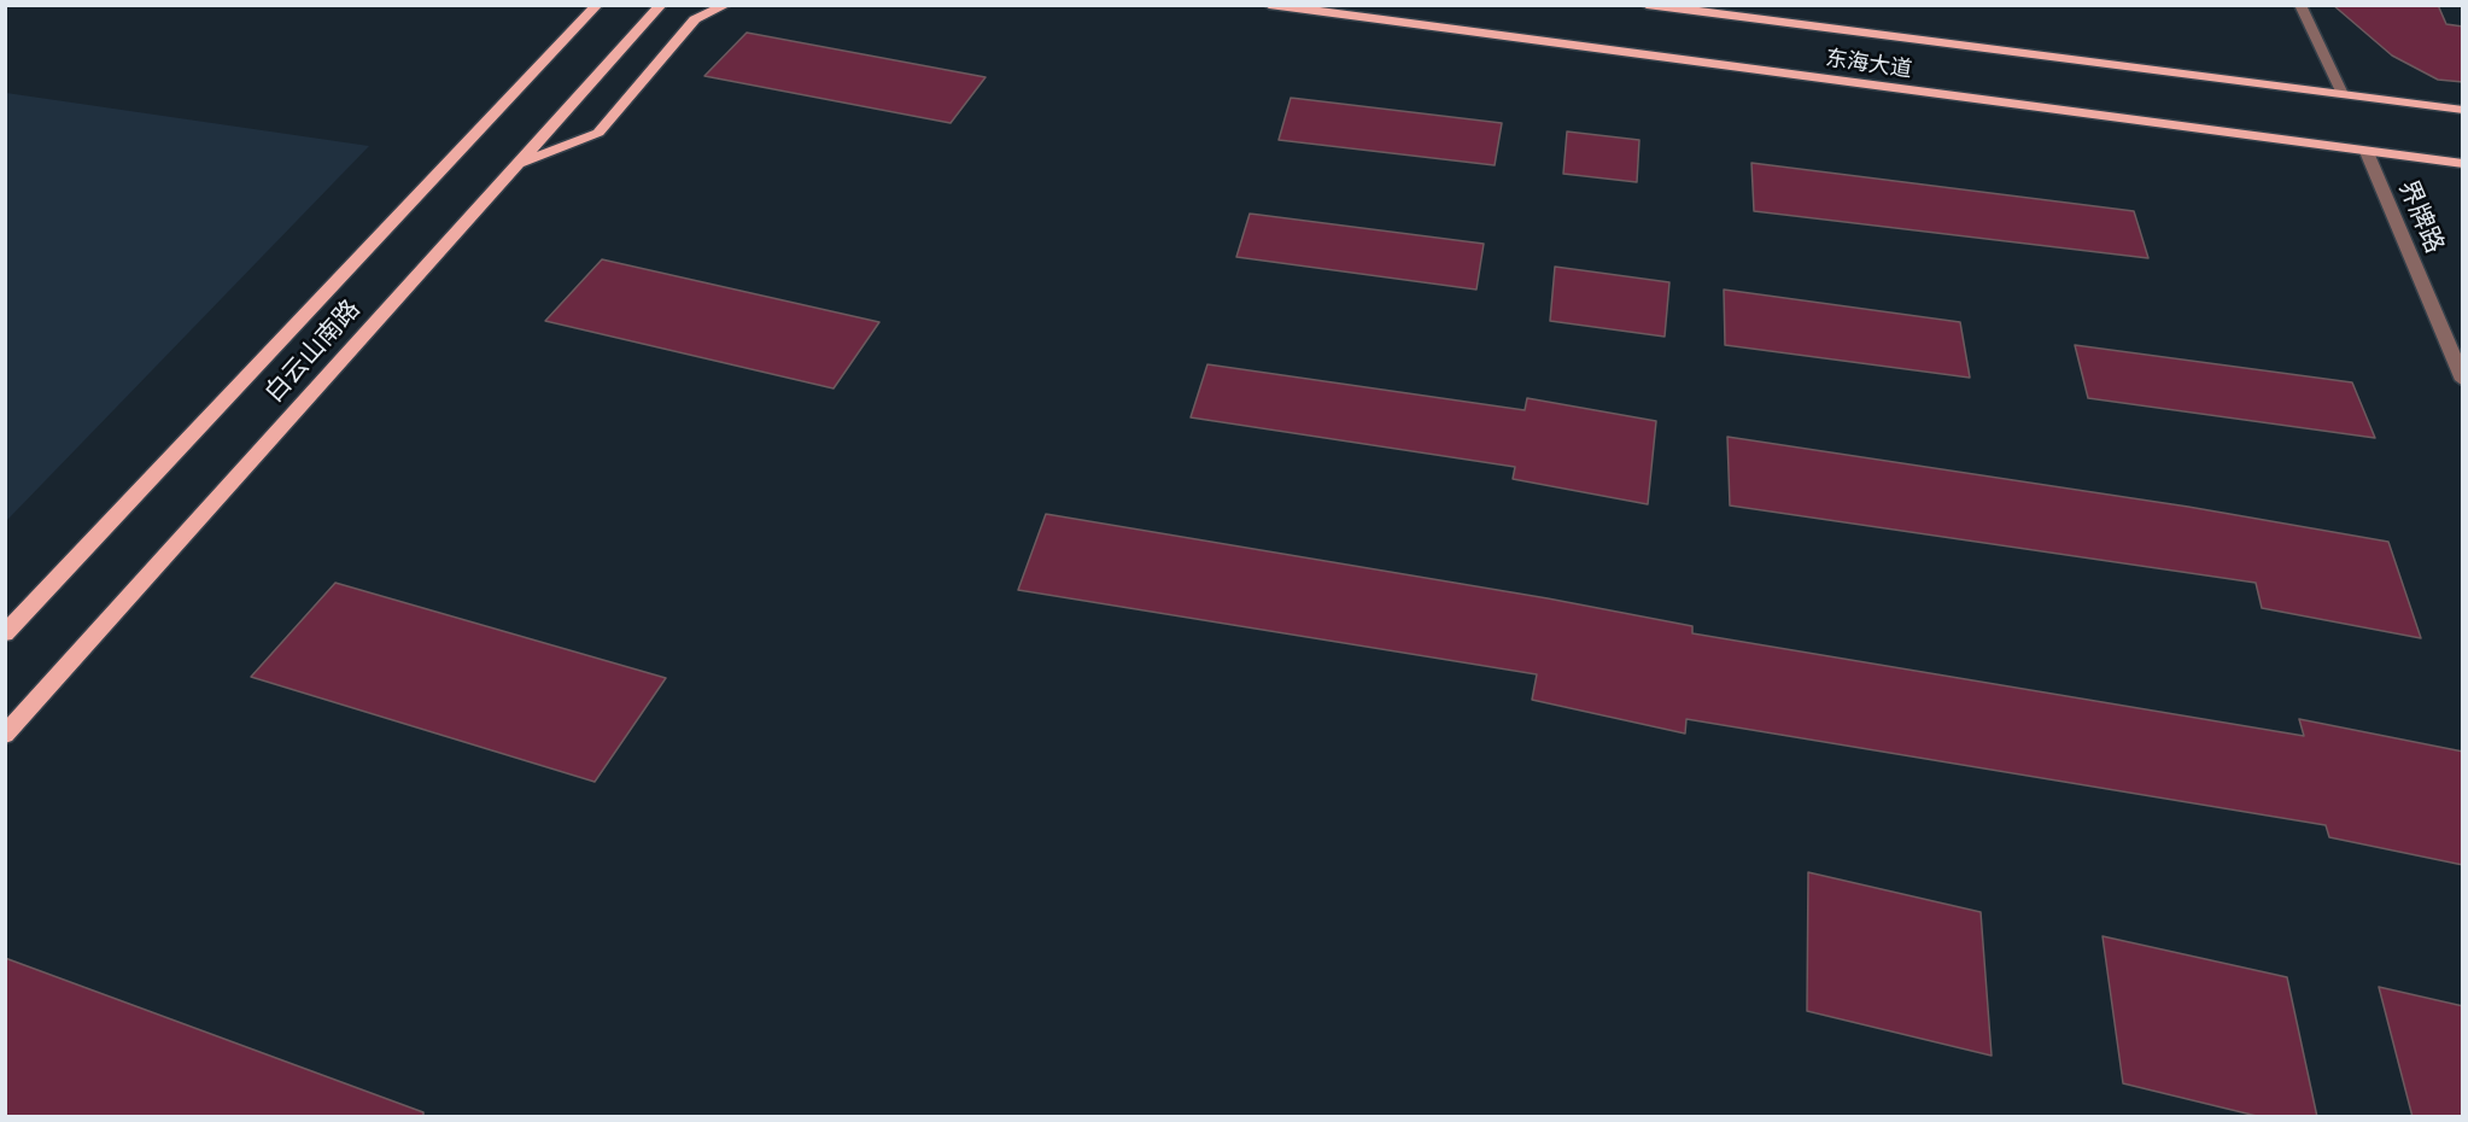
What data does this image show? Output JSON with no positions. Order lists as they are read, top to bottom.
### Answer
{
  "streets": {
    "main road": ["东海大道", "白云山南路"],
    "street": ["界牌路"]
  },
  "crossings": [
    ["东海大道", "界牌路"]
  ]
}
